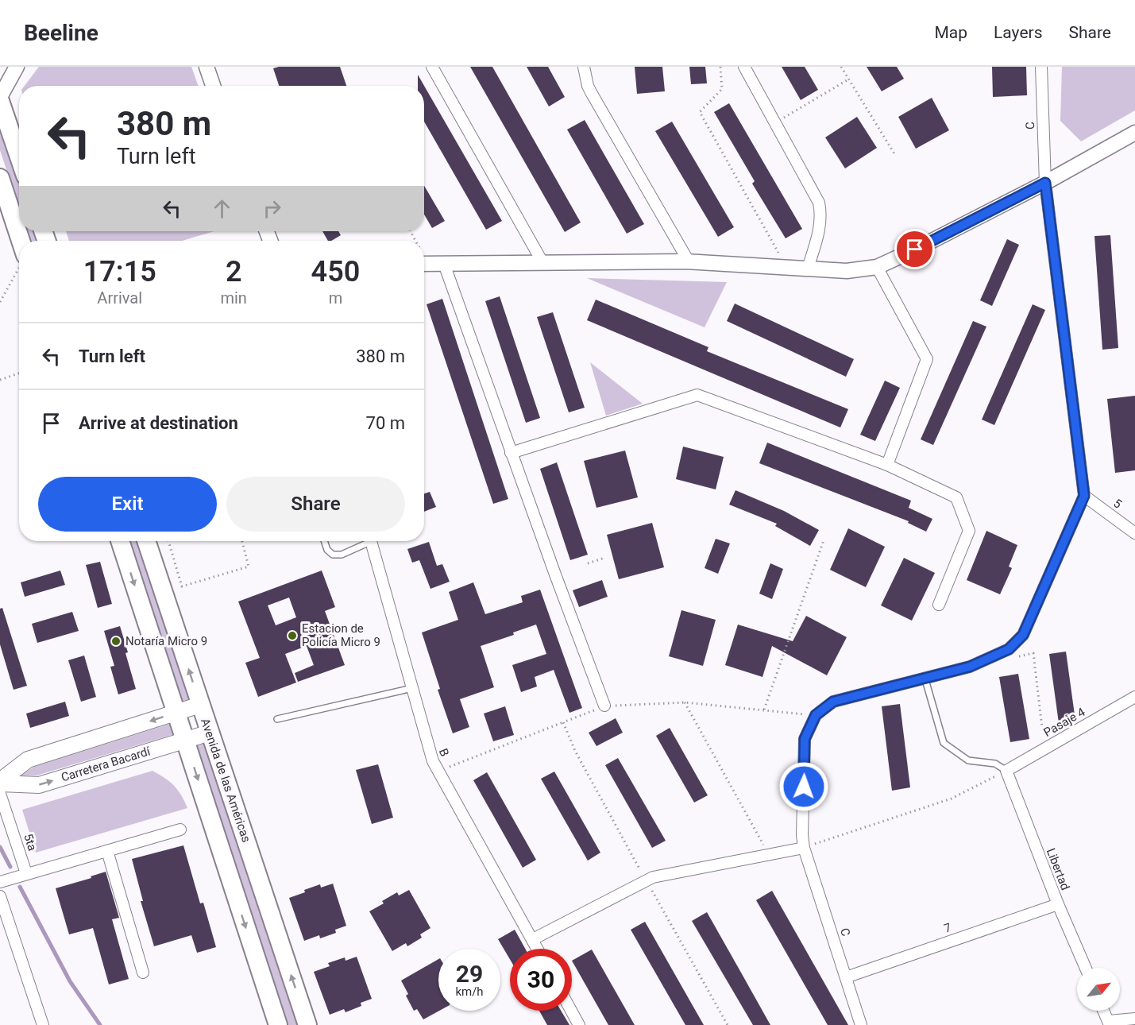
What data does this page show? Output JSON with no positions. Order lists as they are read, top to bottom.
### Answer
{
  "streets": {
    "main road": ["Carretera Bacardí", "Avenida de las Américas"],
    "street": [
      "C",
      "5",
      "Pasaje 4",
      "B",
      "5ta",
      "Libertad",
      "7"
    ]
  },
  "crossings": [
    ["C", "5"],
    ["C", "7"],
    ["Pasaje 4", "Libertad"],
    ["Carretera Bacardí", "Avenida de las Américas"],
    ["Libertad", "7"]
  ],
  "places": ["Estacion de Policía Micro 9", "Notaría Micro 9"],
  "north": "top right",
  "page": {
    "header": "Beeline",
    "nav": ["Map", "Layers", "Share"],
    "turn": ["380 m", "Turn left"],
    "eta": [
      "17:15",
      "Arrival",
      "2",
      "min",
      "450",
      "m"
    ],
    "list": [
      {
        "name": "Turn left",
        "value": "380 m"
      },
      {
        "name": "Arrive at destination",
        "value": "70 m"
      }
    ],
    "buttons": ["Exit", "Share"],
    "speed": "29 km/h",
    "limit": "30"
  }
}
